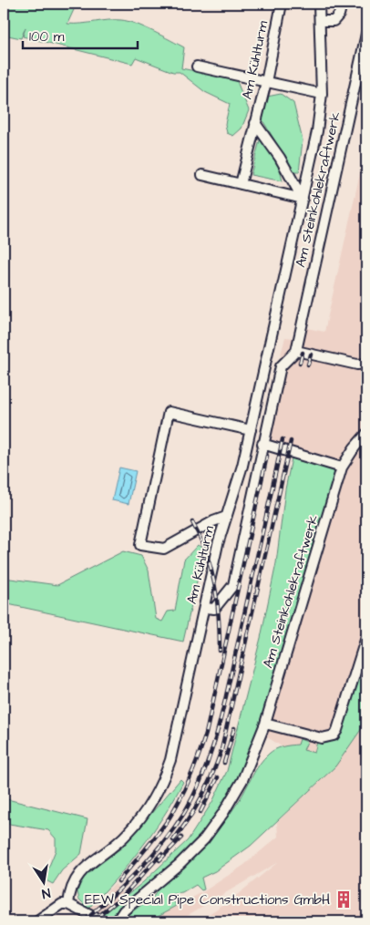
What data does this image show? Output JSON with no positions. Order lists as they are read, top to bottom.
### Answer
{
  "streets": {
    "street": ["Am Kühlturm", "Am Steinkohlekraftwerk"]
  },
  "places": {
    "building": ["EEW Special Pipe Constructions GmbH"]
  },
  "scale_bar": "100 m",
  "north": "bottom"
}
